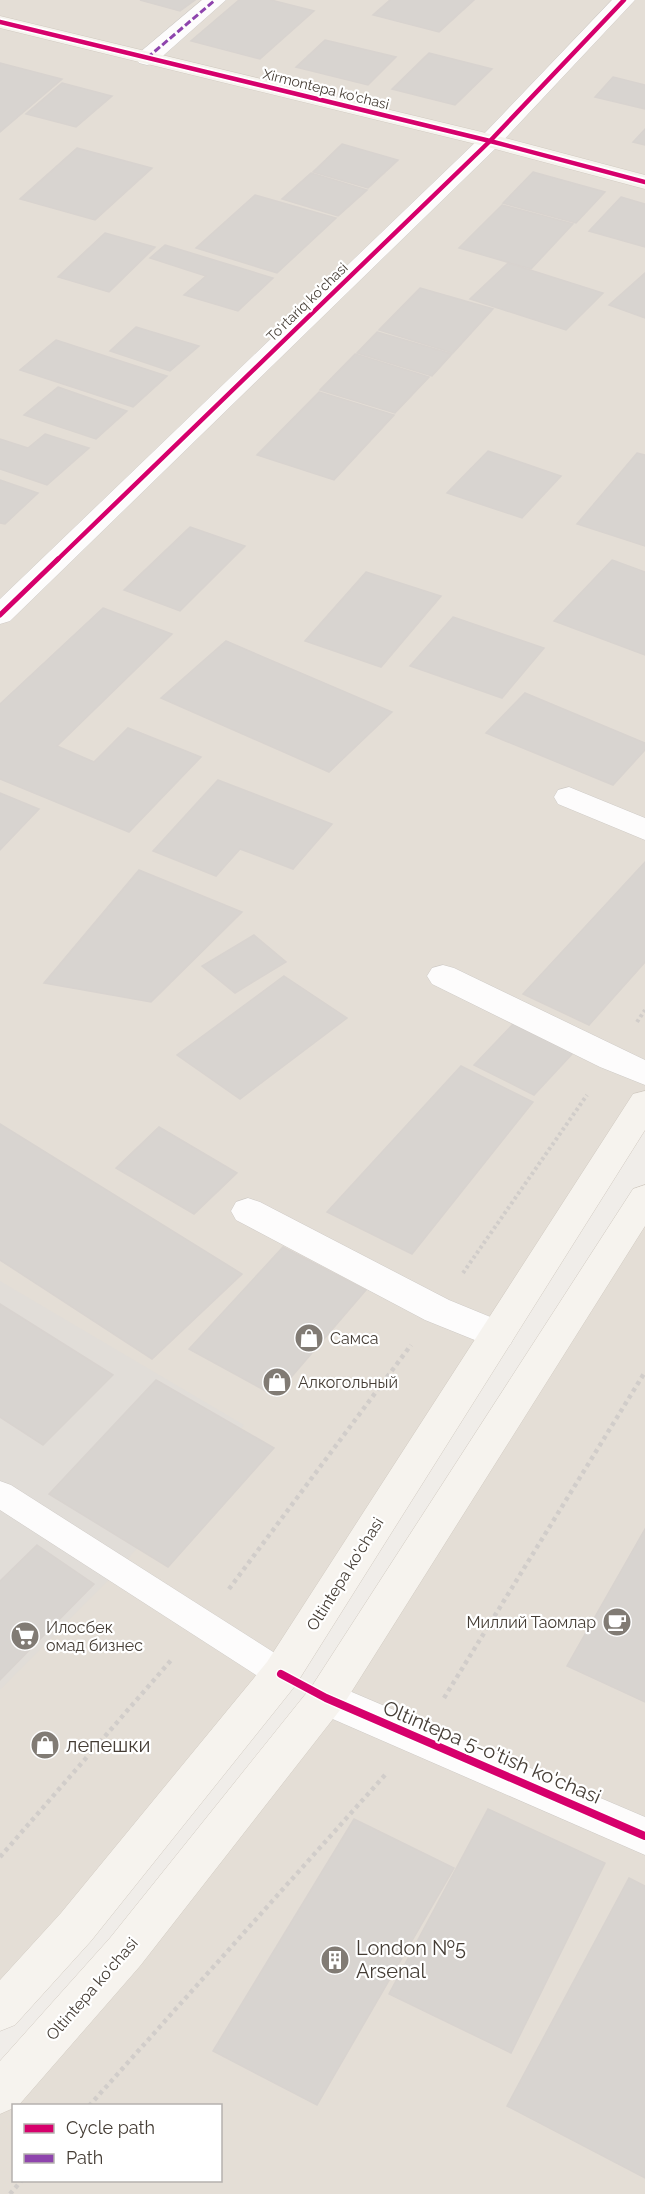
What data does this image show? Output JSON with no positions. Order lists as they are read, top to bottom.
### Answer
{
  "streets": {
    "main road": ["Xirmontepa ko'chasi", "Oltintepa ko'chasi"],
    "street": ["To'rtariq ko'chasi", "Oltintepa 5-o'tish ko'chasi"]
  },
  "crossings": [
    ["Xirmontepa ko'chasi", "To'rtariq ko'chasi"],
    ["Oltintepa ko'chasi", "Oltintepa 5-o'tish ko'chasi"]
  ],
  "places": {
    "shop": ["Самса", "Алкогольный", "лепешки"],
    "cafe": ["Миллий Таомлар"],
    "supermarket": ["Илосбек омад бизнес"],
    "building": ["London №5 Arsenal"]
  },
  "legend": ["Cycle path", "Path"]
}
